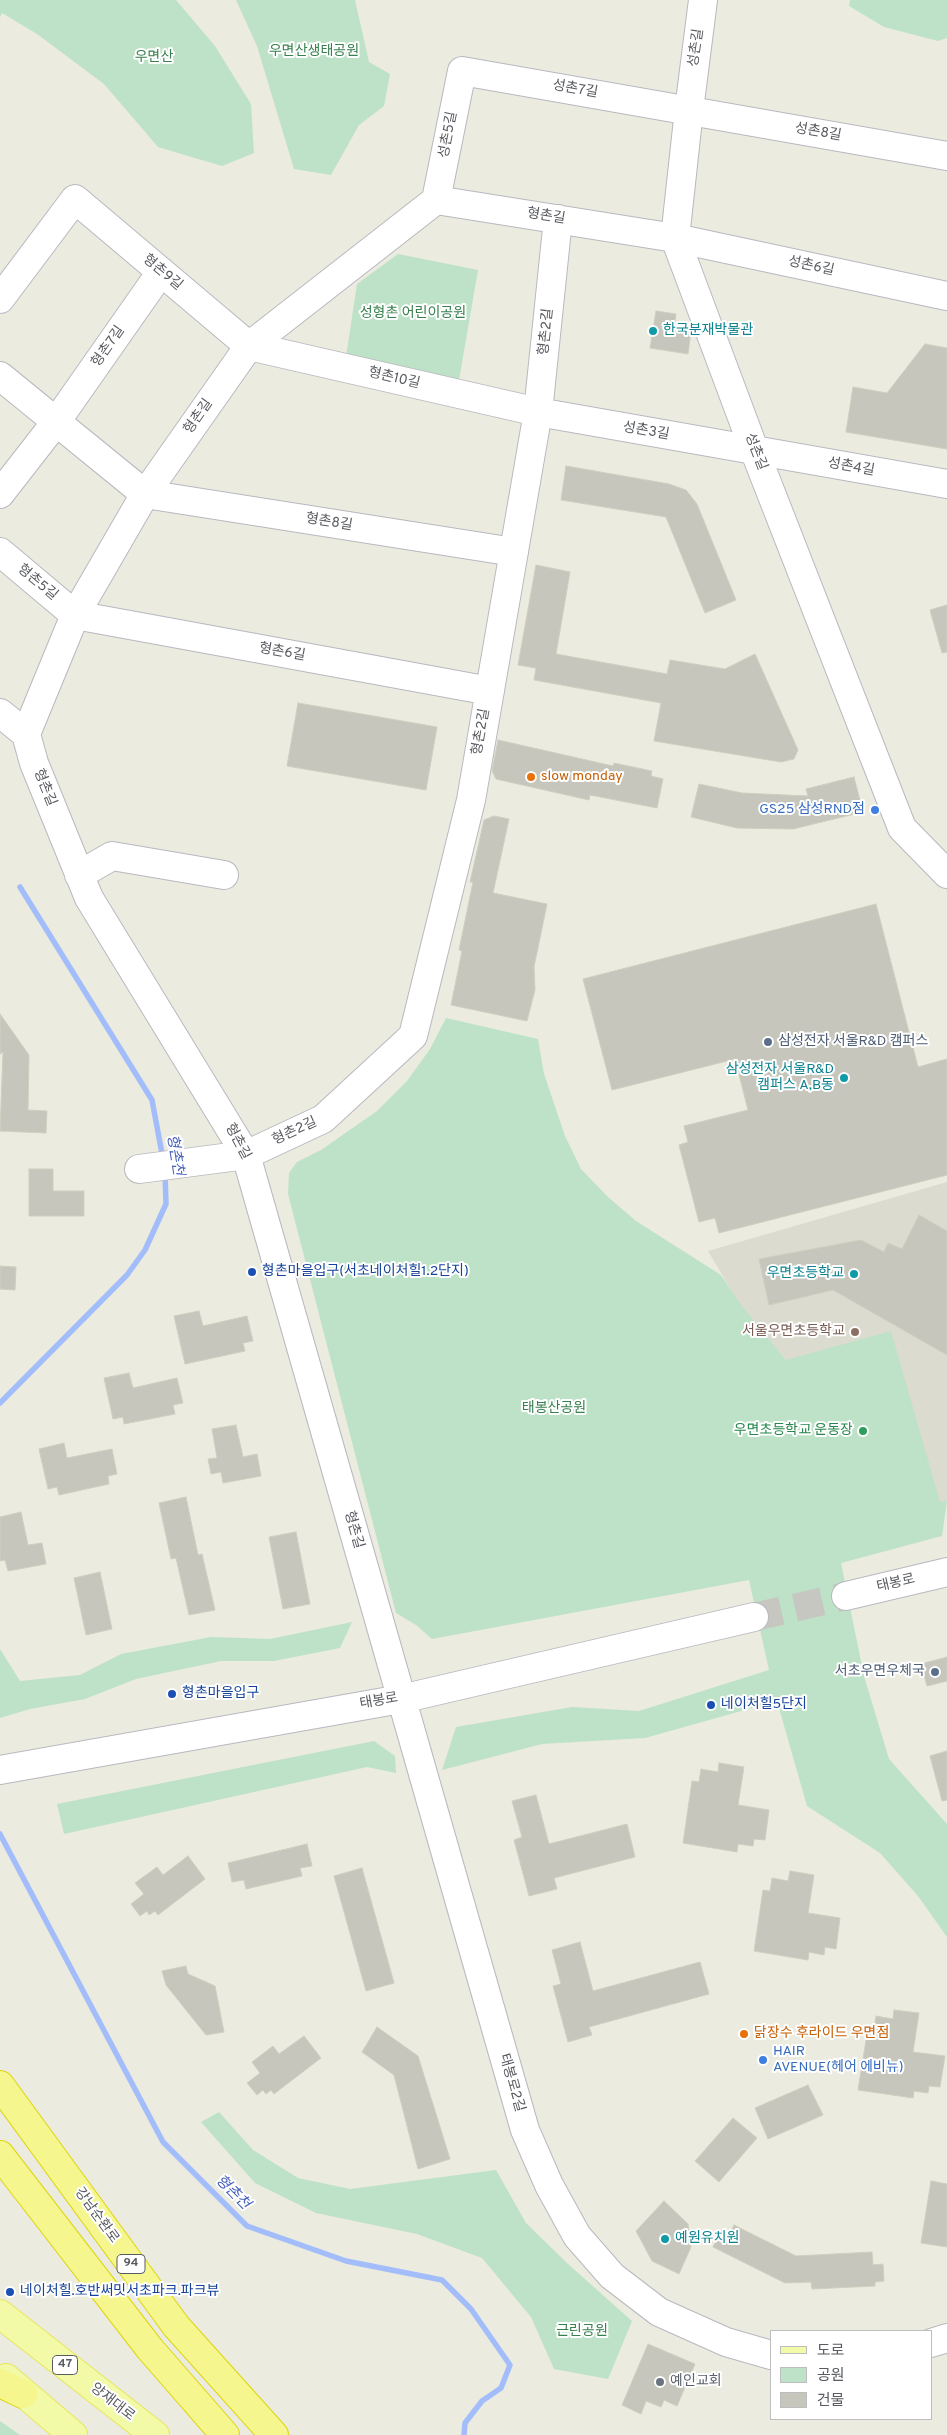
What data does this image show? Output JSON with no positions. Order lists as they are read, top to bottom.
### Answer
{
  "streets": {
    "highway": ["강남순환로", "94"],
    "main road": ["47", "양재대로"],
    "street": [
      "성촌길",
      "성촌7길",
      "성촌8길",
      "성촌5길",
      "형촌길",
      "성촌6길",
      "형촌9길",
      "형촌2길",
      "형촌7길",
      "형촌10길",
      "성촌3길",
      "성촌4길",
      "형촌8길",
      "형촌5길",
      "형촌6길",
      "태봉로",
      "태봉로2길"
    ]
  },
  "crossings": [
    ["성촌길", "성촌7길"],
    ["성촌길", "성촌8길"],
    ["성촌길", "형촌길"],
    ["성촌길", "성촌6길"],
    ["성촌길", "성촌3길"],
    ["성촌길", "성촌4길"],
    ["성촌7길", "성촌8길"],
    ["성촌7길", "성촌5길"],
    ["성촌5길", "형촌길"],
    ["형촌길", "성촌6길"],
    ["형촌길", "형촌9길"],
    ["형촌길", "형촌2길"],
    ["형촌길", "형촌10길"],
    ["형촌길", "형촌8길"],
    ["형촌길", "형촌5길"],
    ["형촌길", "형촌6길"],
    ["형촌길", "태봉로"],
    ["형촌길", "태봉로2길"],
    ["형촌9길", "형촌7길"],
    ["형촌9길", "형촌10길"],
    ["형촌2길", "형촌10길"],
    ["형촌2길", "성촌3길"],
    ["형촌2길", "형촌8길"],
    ["형촌2길", "형촌6길"],
    ["형촌10길", "성촌3길"],
    ["성촌3길", "성촌4길"],
    ["형촌5길", "형촌6길"],
    ["태봉로", "태봉로2길"]
  ],
  "water": ["형촌천"],
  "parks": [
    "우면산생태공원",
    "우면산",
    "성형촌 어린이공원",
    "태봉산공원",
    "근린공원"
  ],
  "places": [
    "한국분재박물관",
    "slow monday",
    "GS25 삼성RND점",
    "삼성전자 서울R&D 캠퍼스",
    "삼성전자 서울R&D 캠퍼스 A,B동",
    "형촌마을입구(서초네이처힐1.2단지)",
    "우면초등학교",
    "서울우면초등학교",
    "우면초등학교 운동장",
    "서초우면우체국",
    "형촌마을입구",
    "네이처힐5단지",
    "닭장수 후라이드 우면점",
    "HAIR AVENUE(헤어 에비뉴)",
    "예원유치원",
    "네이처힐.호반써밋서초파크.파크뷰",
    "예인교회"
  ],
  "legend": ["도로", "공원", "건물"]
}
